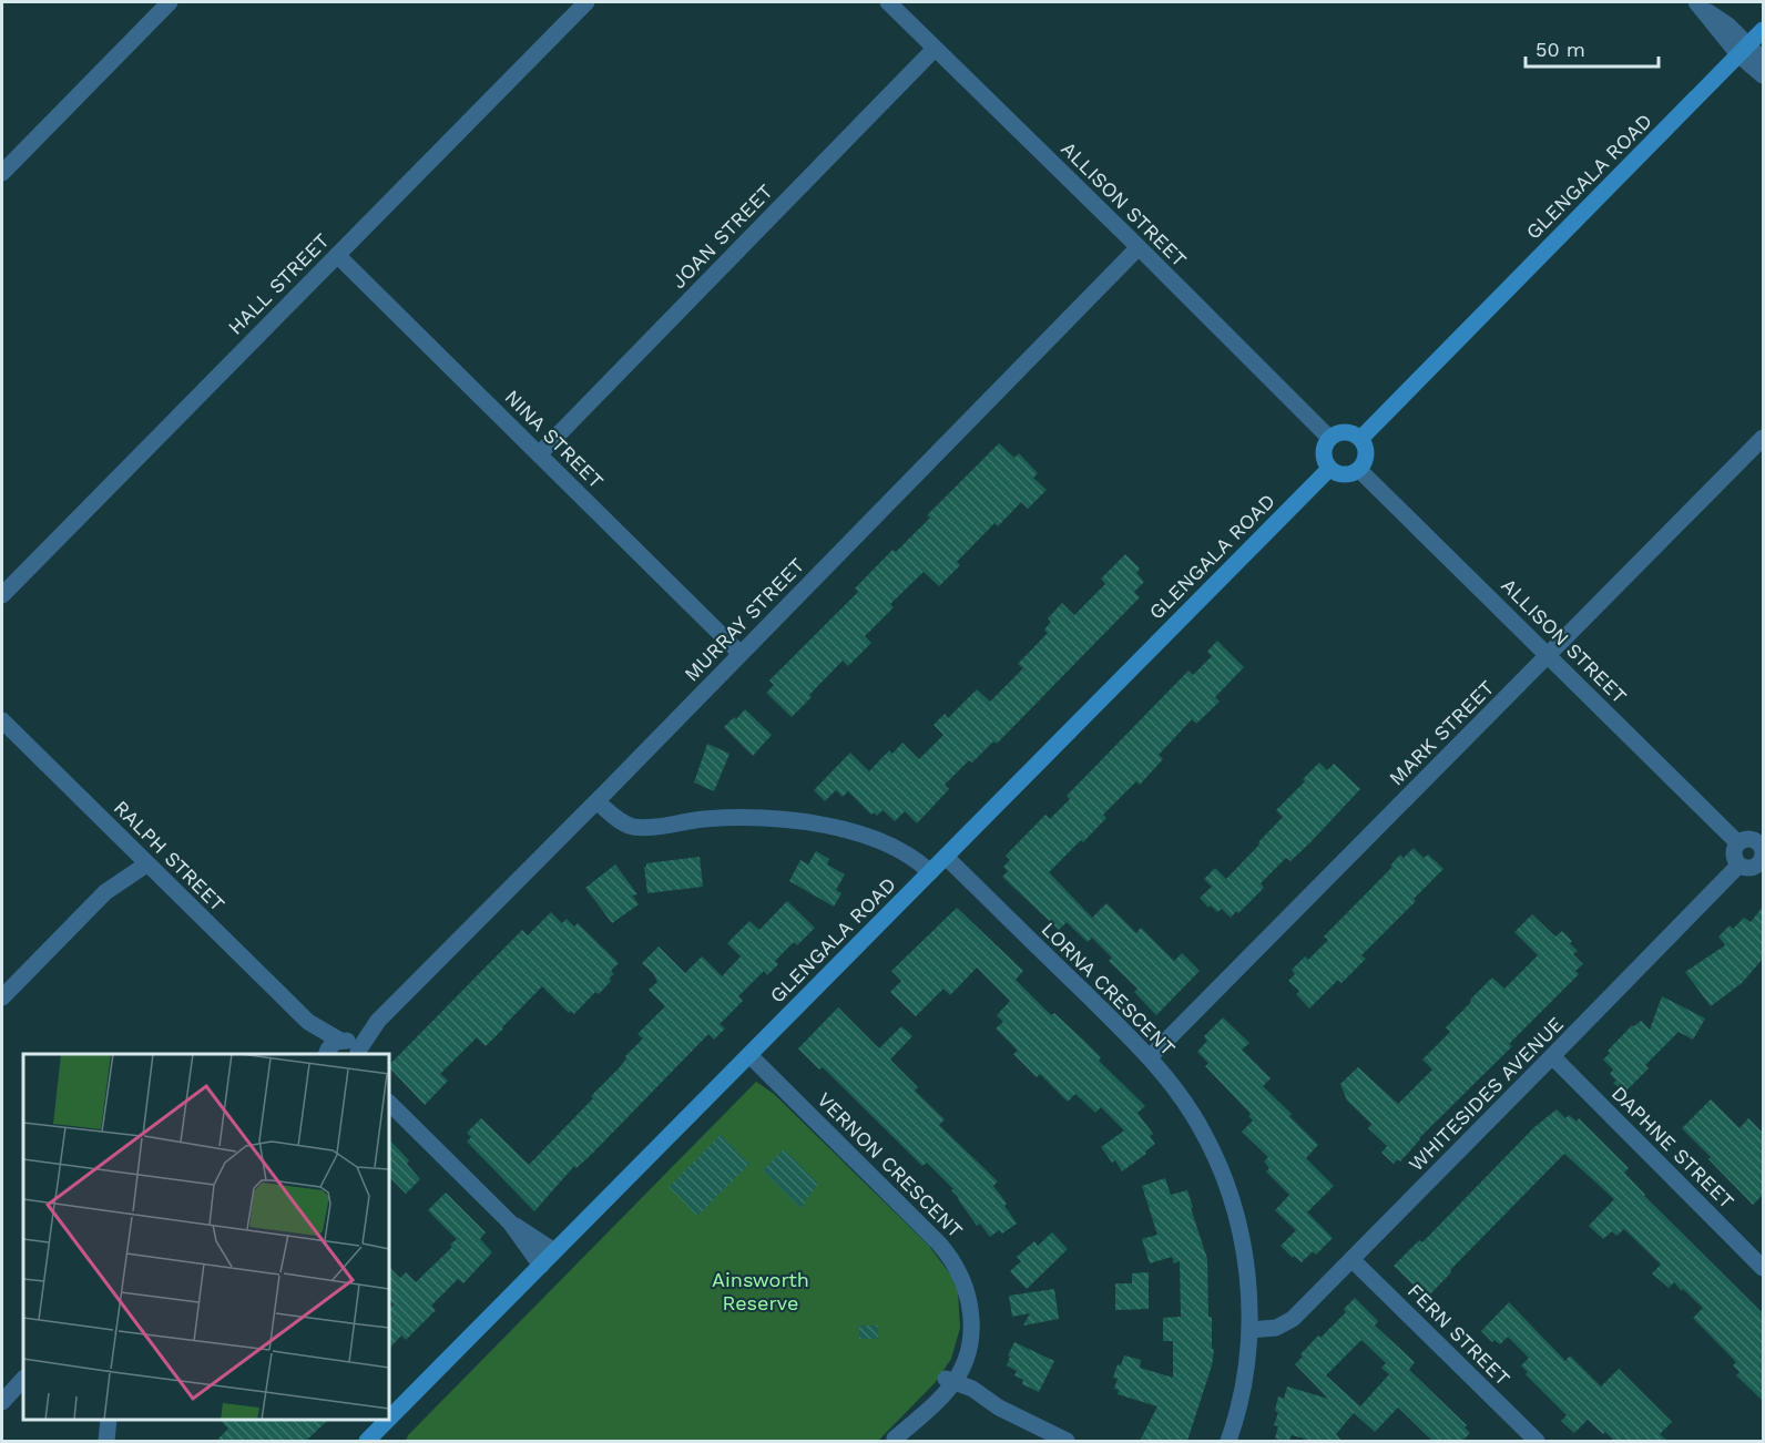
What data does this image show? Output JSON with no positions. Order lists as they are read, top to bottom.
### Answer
{
  "streets": {
    "street": [
      "GLENGALA ROAD",
      "ALLISON STREET",
      "JOAN STREET",
      "HALL STREET",
      "NINA STREET",
      "MURRAY STREET",
      "MARK STREET",
      "RALPH STREET",
      "LORNA CRESCENT",
      "WHITESIDES AVENUE",
      "DAPHNE STREET",
      "VERNON CRESCENT",
      "FERN STREET"
    ]
  },
  "crossings": [
    ["GLENGALA ROAD", "ALLISON STREET"],
    ["GLENGALA ROAD", "LORNA CRESCENT"],
    ["GLENGALA ROAD", "VERNON CRESCENT"],
    ["ALLISON STREET", "JOAN STREET"],
    ["ALLISON STREET", "MURRAY STREET"],
    ["ALLISON STREET", "MARK STREET"],
    ["ALLISON STREET", "WHITESIDES AVENUE"],
    ["JOAN STREET", "NINA STREET"],
    ["HALL STREET", "NINA STREET"],
    ["NINA STREET", "MURRAY STREET"],
    ["MURRAY STREET", "RALPH STREET"],
    ["MARK STREET", "LORNA CRESCENT"],
    ["LORNA CRESCENT", "WHITESIDES AVENUE"],
    ["WHITESIDES AVENUE", "DAPHNE STREET"],
    ["WHITESIDES AVENUE", "FERN STREET"]
  ],
  "parks": ["Ainsworth Reserve"],
  "scale_bar": "50 m"
}
